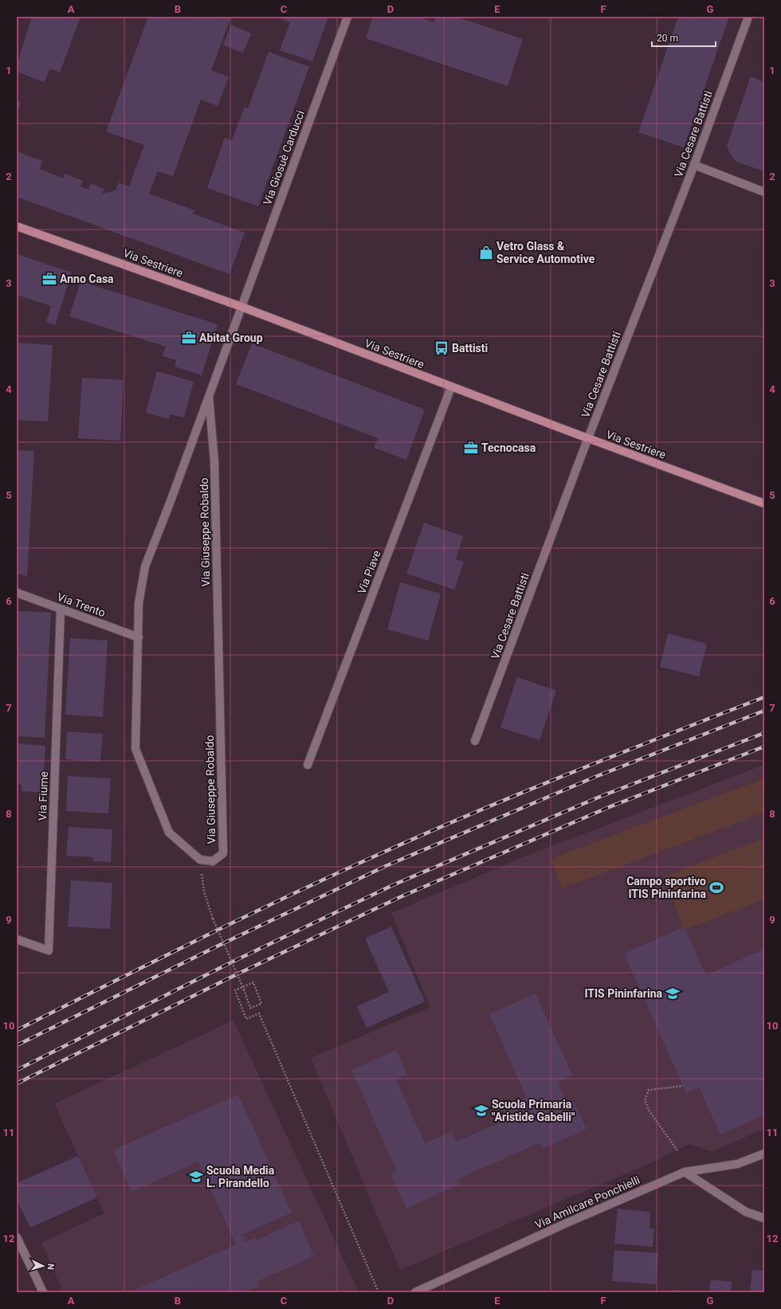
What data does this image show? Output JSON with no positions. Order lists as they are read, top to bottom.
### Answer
{
  "streets": {
    "main road": ["Via Sestriere"],
    "street": [
      "Via Cesare Battisti",
      "Via Giosuè Carducci",
      "Via Giuseppe Robaldo",
      "Via Piave",
      "Via Trento",
      "Via Fiume",
      "Via Amilcare Ponchielli"
    ]
  },
  "crossings": [
    ["Via Cesare Battisti", "Via Sestriere"],
    ["Via Giosuè Carducci", "Via Sestriere"],
    ["Via Giosuè Carducci", "Via Giuseppe Robaldo"],
    ["Via Sestriere", "Via Giuseppe Robaldo"],
    ["Via Sestriere", "Via Piave"],
    ["Via Giuseppe Robaldo", "Via Trento"],
    ["Via Trento", "Via Fiume"]
  ],
  "places": {
    "shop": ["Vetro Glass & Service Automotive"],
    "office": ["Anno Casa", "Abitat Group", "Tecnocasa"],
    "bus stop": ["Battisti"],
    "sports": ["Campo sportivo ITIS Pininfarina"],
    "school or university": ["ITIS Pininfarina", "Scuola Primaria \"Aristide Gabelli\"", "Scuola Media L. Pirandello"]
  },
  "scale_bar": "20 m",
  "north": "right",
  "grid": {
    "columns": [
      "A",
      "B",
      "C",
      "D",
      "E",
      "F",
      "G"
    ],
    "rows": [
      "1",
      "2",
      "3",
      "4",
      "5",
      "6",
      "7",
      "8",
      "9",
      "10",
      "11",
      "12"
    ]
  }
}
